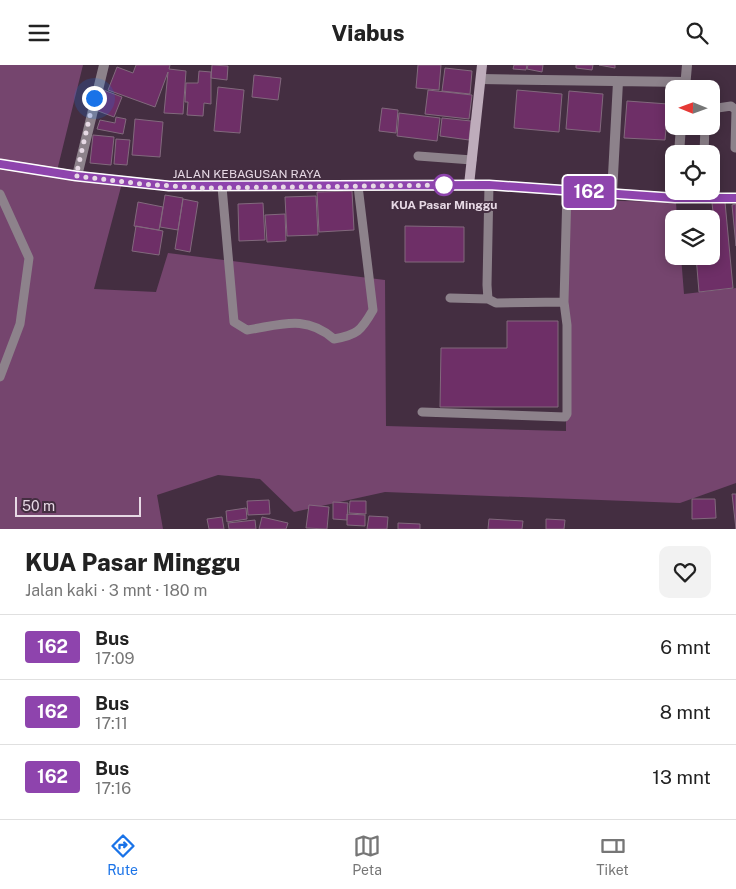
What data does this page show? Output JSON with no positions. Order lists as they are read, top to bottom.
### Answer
{
  "streets": {
    "main road": ["JALAN KEBAGUSAN RAYA"]
  },
  "places": ["KUA Pasar Minggu"],
  "lines": ["bus line 162"],
  "scale_bar": "50 m",
  "north": "left",
  "page": {
    "header": "Viabus",
    "on_map": "162",
    "scale": "50 m",
    "heading": ["KUA Pasar Minggu", "Jalan kaki · 3 mnt · 180 m"],
    "list": [
      {
        "mark": "162",
        "name": "Bus",
        "note": "17:09",
        "value": "6 mnt"
      },
      {
        "mark": "162",
        "name": "Bus",
        "note": "17:11",
        "value": "8 mnt"
      },
      {
        "mark": "162",
        "name": "Bus",
        "note": "17:16",
        "value": "13 mnt"
      }
    ],
    "tabs": ["Rute", "Peta", "Tiket"]
  }
}
